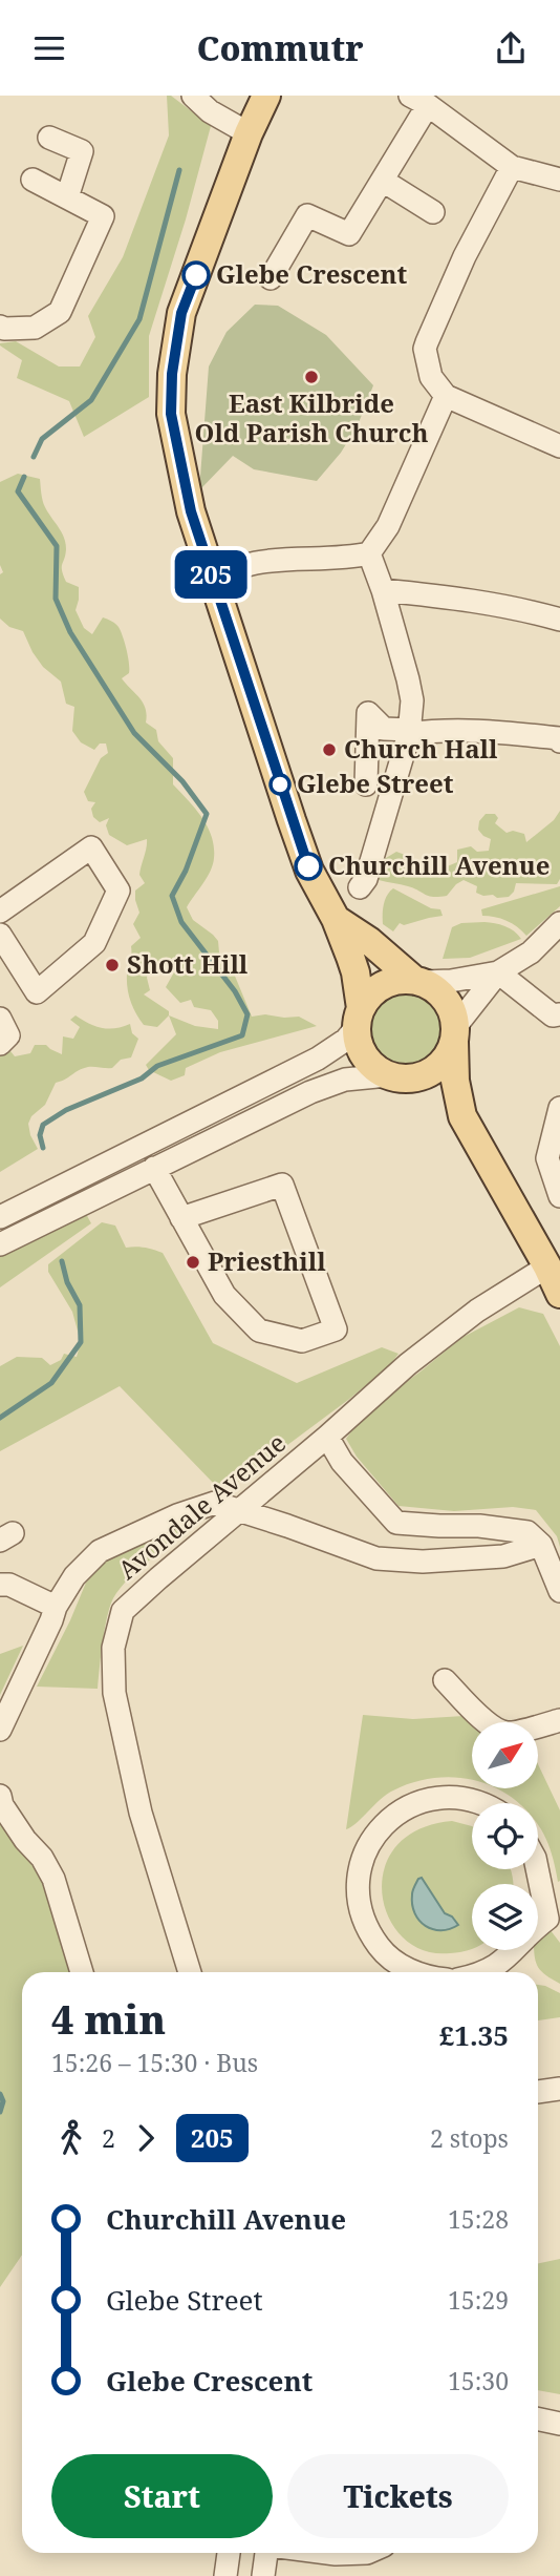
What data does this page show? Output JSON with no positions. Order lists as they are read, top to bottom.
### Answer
{
  "streets": {
    "street": ["Avondale Avenue"]
  },
  "places": [
    "Glebe Crescent",
    "East Kilbride Old Parish Church",
    "Church Hall",
    "Glebe Street",
    "Churchill Avenue",
    "Shott Hill",
    "Priesthill"
  ],
  "lines": ["bus line 205"],
  "north": "top right",
  "page": {
    "header": "Commutr",
    "on_map": "205",
    "heading": ["4 min", "15:26 – 15:30 · Bus", "£1.35"],
    "legs": ["2", "205", "2 stops"],
    "list": [
      {
        "name": "Churchill Avenue",
        "value": "15:28"
      },
      {
        "name": "Glebe Street",
        "value": "15:29"
      },
      {
        "name": "Glebe Crescent",
        "value": "15:30"
      }
    ],
    "buttons": ["Start", "Tickets"]
  }
}
